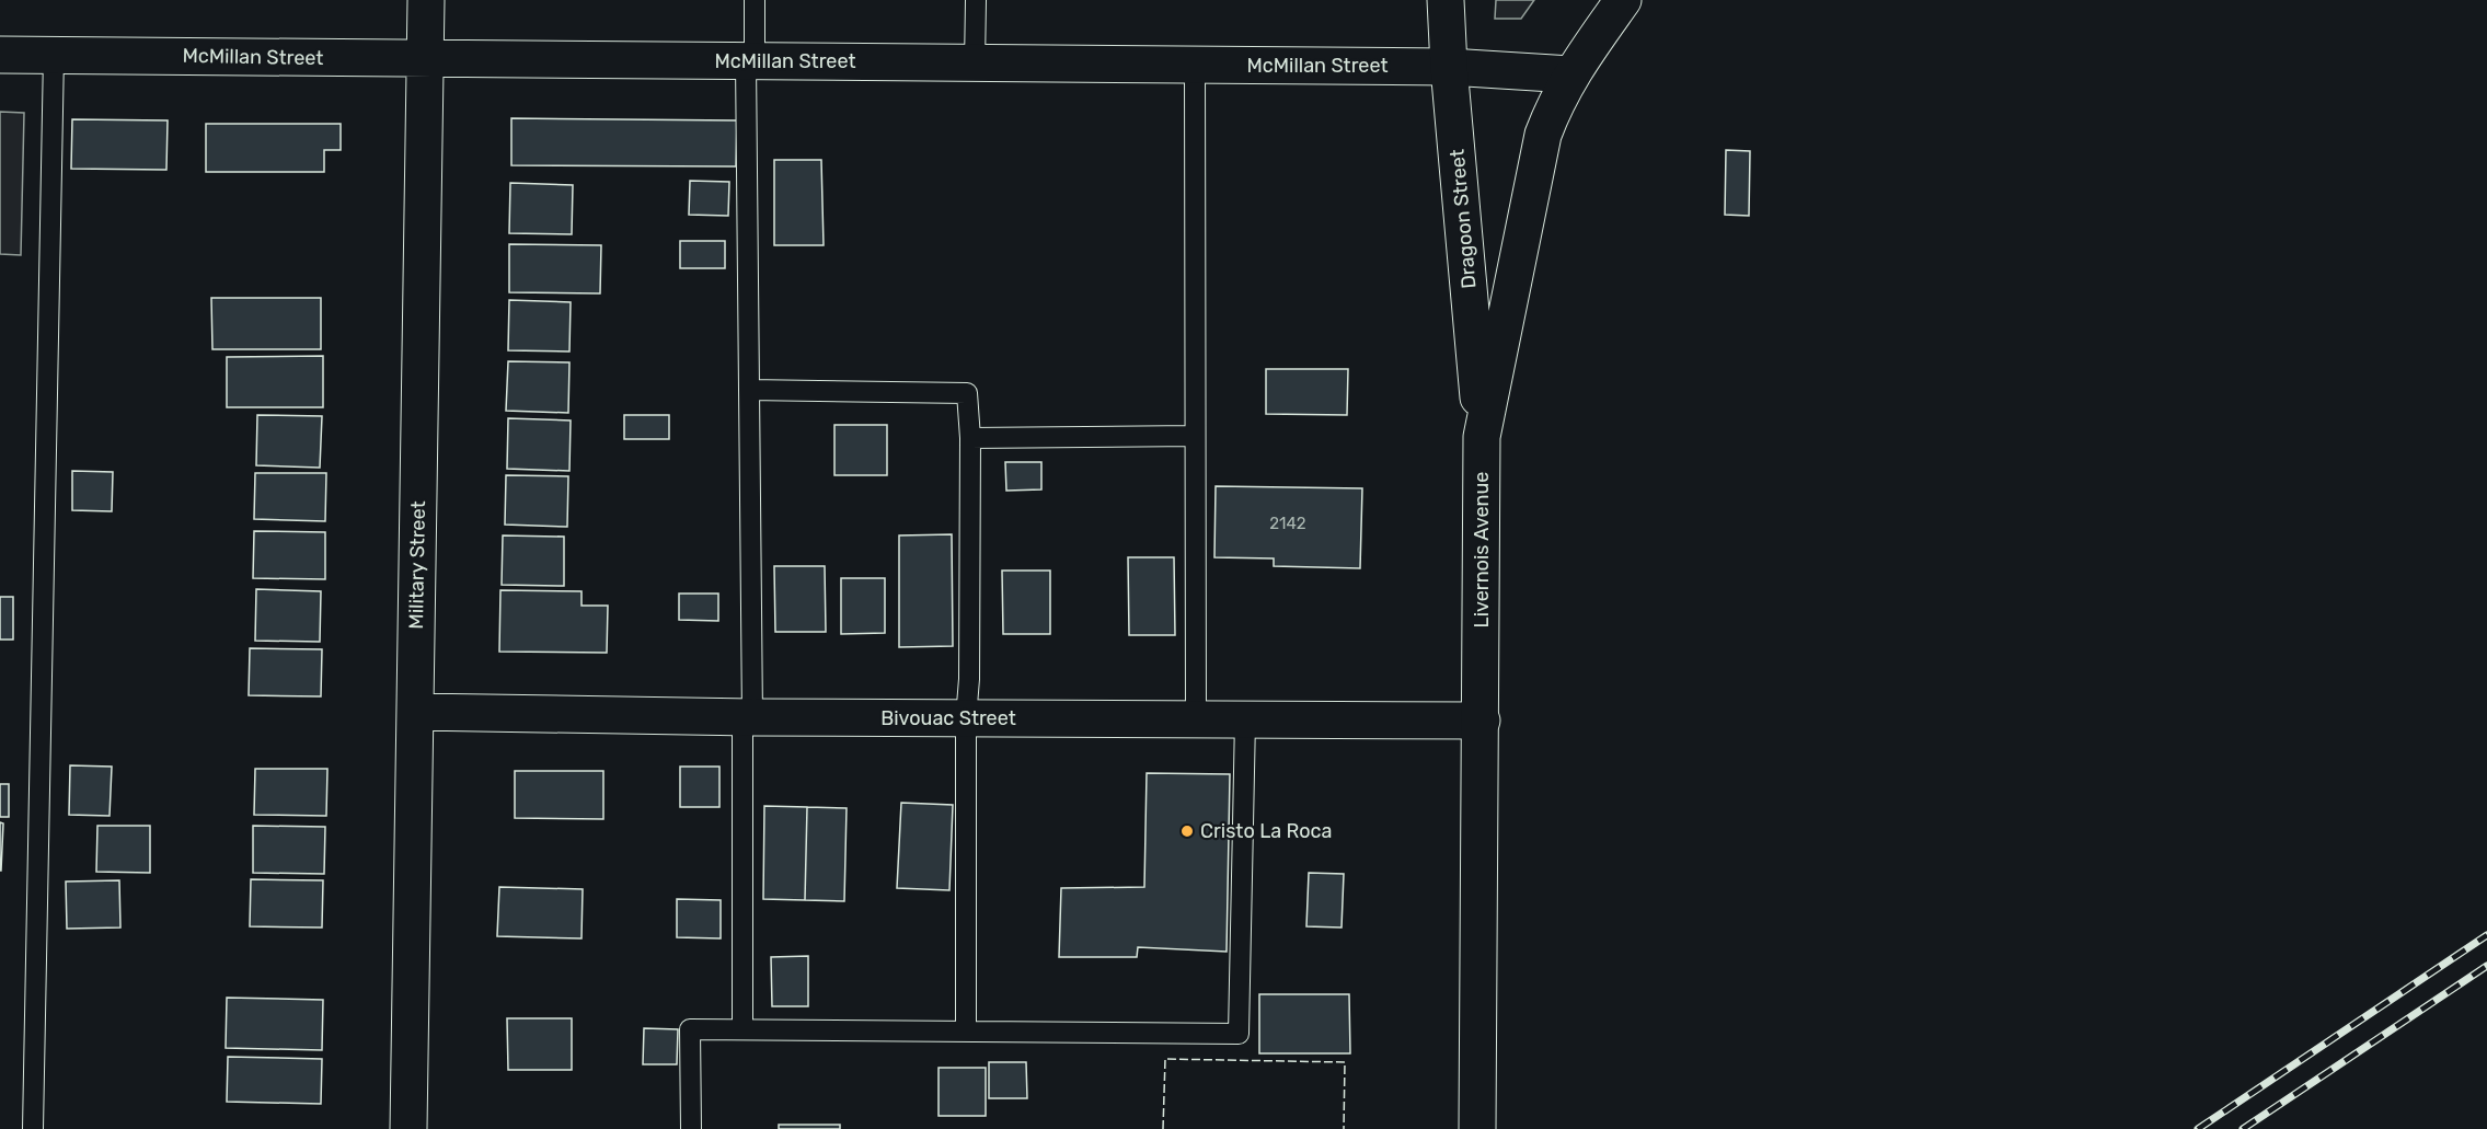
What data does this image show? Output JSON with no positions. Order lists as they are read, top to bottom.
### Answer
{
  "streets": {
    "street": [
      "McMillan Street",
      "Dragoon Street",
      "Livernois Avenue",
      "Military Street",
      "Bivouac Street"
    ]
  },
  "crossings": [
    ["McMillan Street", "Dragoon Street"],
    ["McMillan Street", "Livernois Avenue"],
    ["McMillan Street", "Military Street"],
    ["Dragoon Street", "Livernois Avenue"],
    ["Livernois Avenue", "Bivouac Street"],
    ["Military Street", "Bivouac Street"]
  ],
  "places": ["Cristo La Roca"],
  "house_numbers": ["2142"]
}
